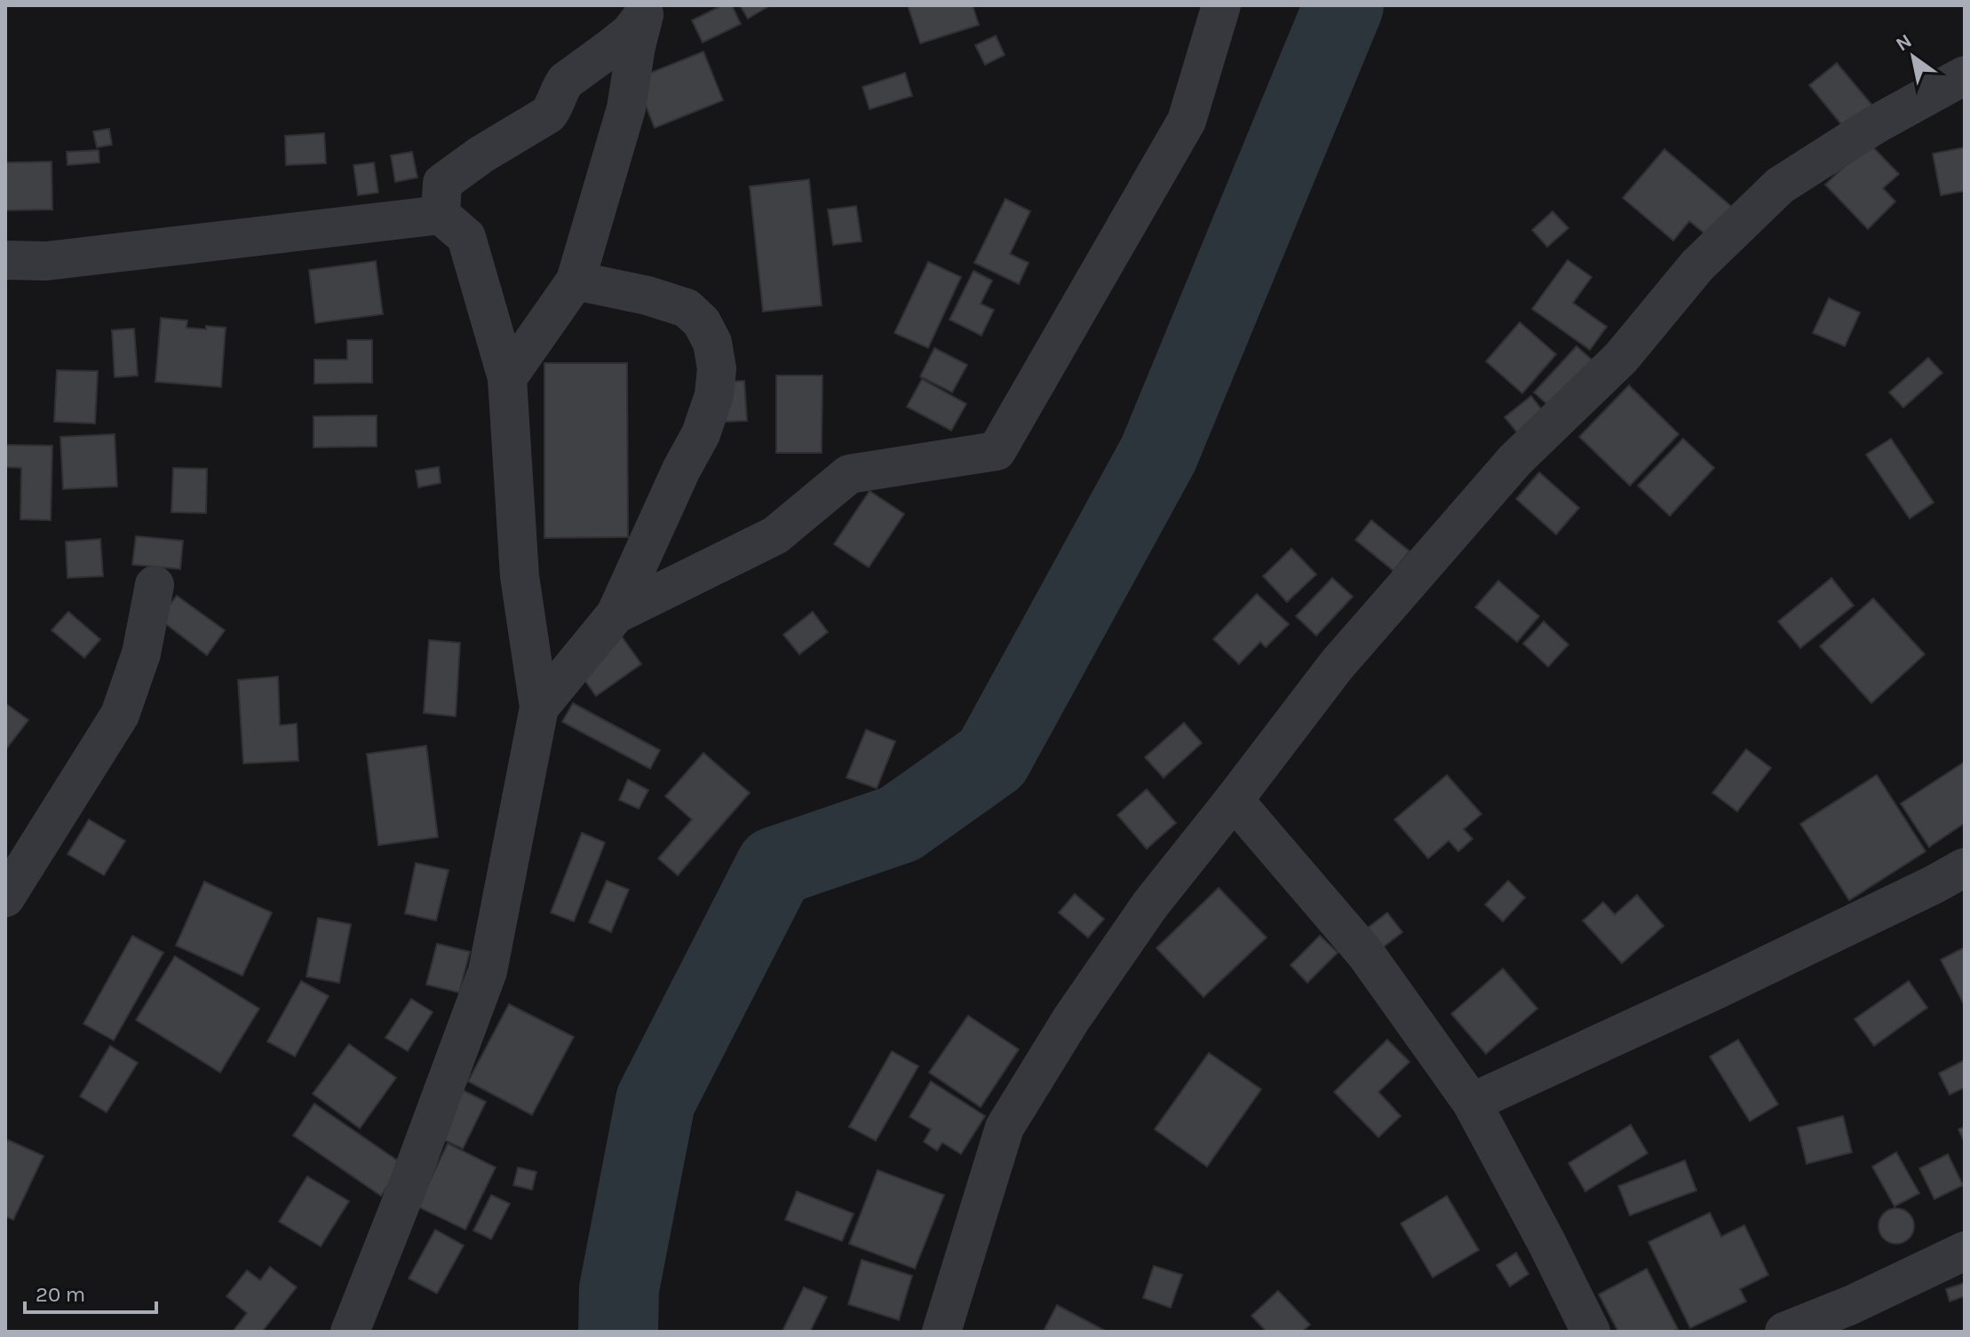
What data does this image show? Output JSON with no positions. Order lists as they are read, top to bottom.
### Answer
{
  "scale_bar": "20 m",
  "north": "top left"
}
